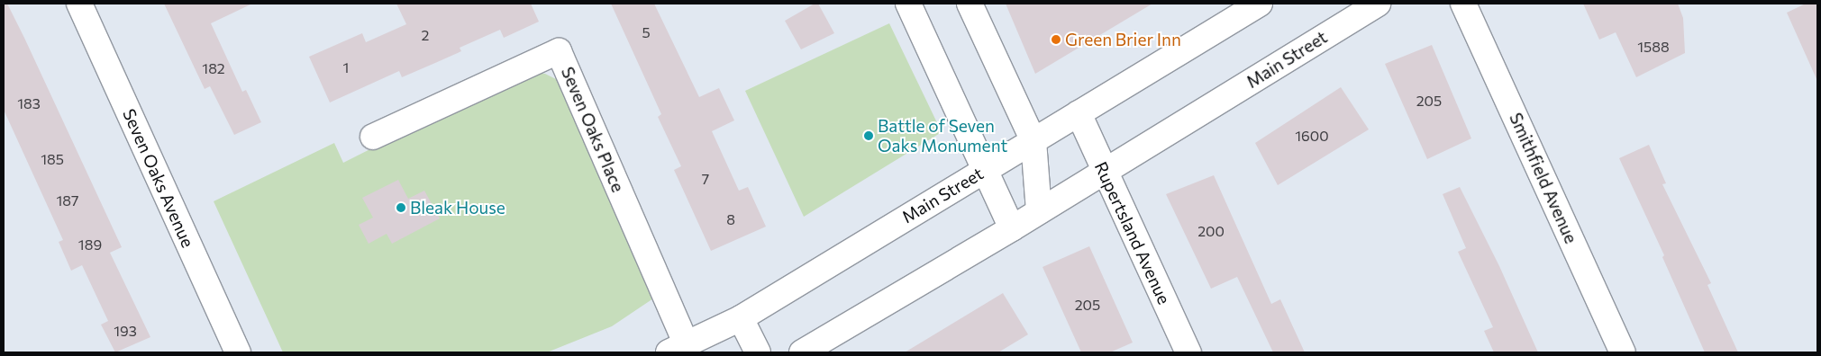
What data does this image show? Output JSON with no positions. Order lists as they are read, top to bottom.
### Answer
{
  "streets": {
    "street": [
      "Main Street",
      "Seven Oaks Place",
      "Seven Oaks Avenue",
      "Smithfield Avenue",
      "Rupertsland Avenue"
    ]
  },
  "crossings": [
    ["Main Street", "Seven Oaks Place"],
    ["Main Street", "Rupertsland Avenue"]
  ],
  "places": ["Green Brier Inn", "Battle of Seven Oaks Monument", "Bleak House"],
  "house_numbers": [
    "5",
    "2",
    "1588",
    "1",
    "182",
    "205",
    "183",
    "1600",
    "185",
    "7",
    "187",
    "8",
    "200",
    "189",
    "205",
    "193"
  ]
}
